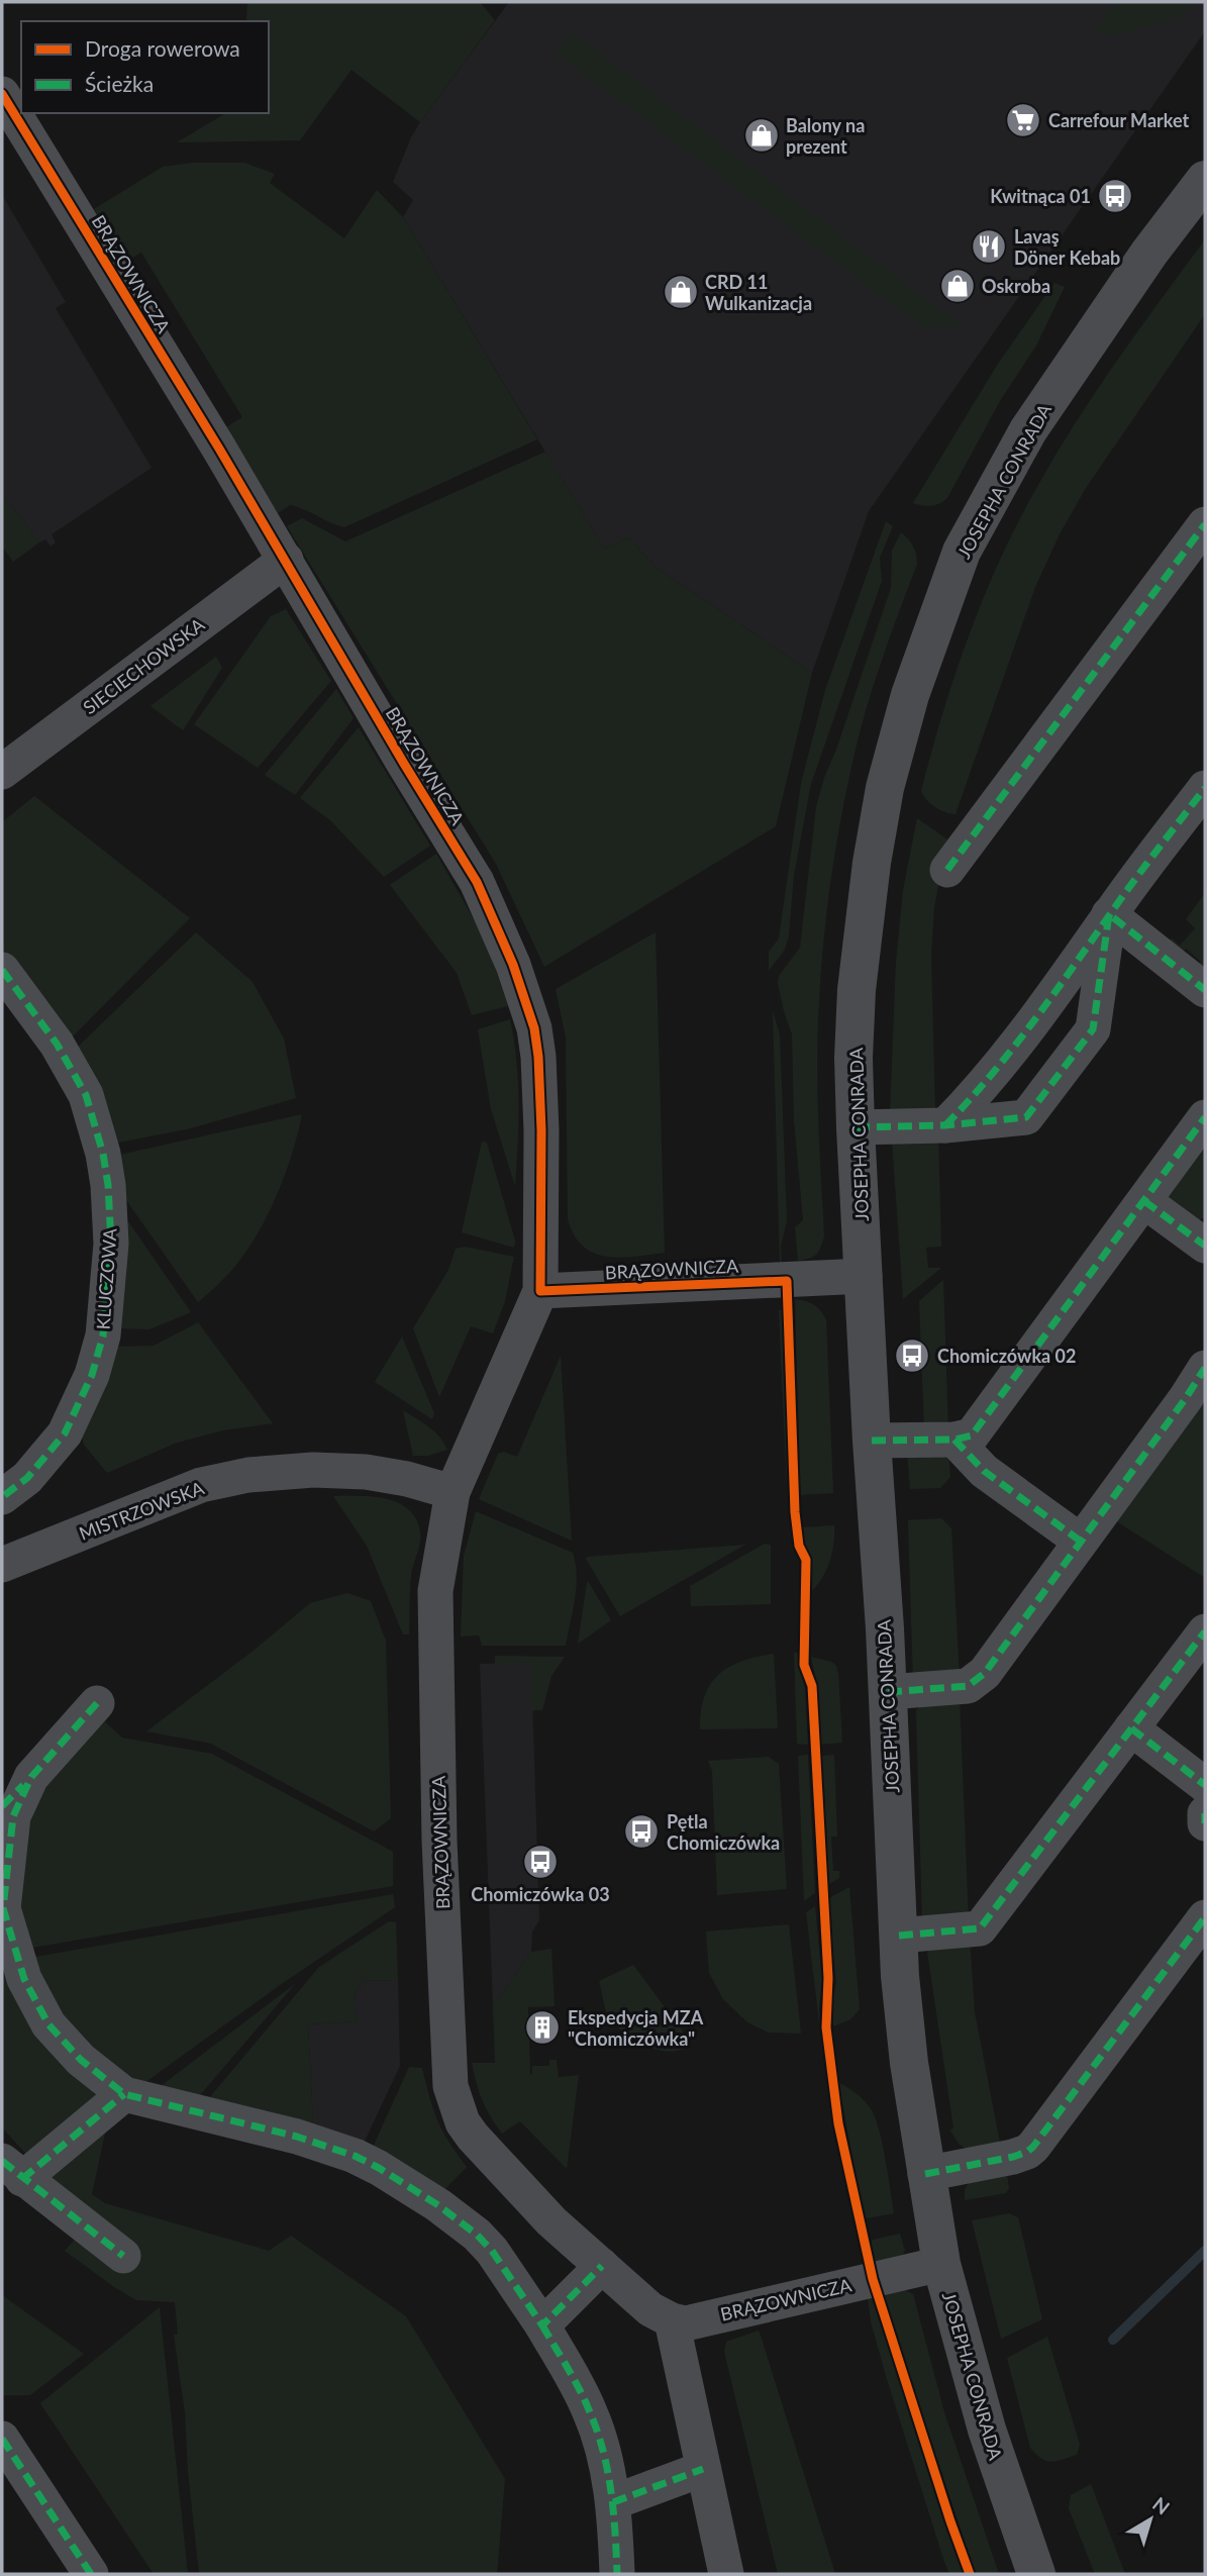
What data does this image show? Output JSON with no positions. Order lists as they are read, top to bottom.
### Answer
{
  "streets": {
    "street": [
      "BRĄZOWNICZA",
      "JOSEPHA CONRADA",
      "SIECIECHOWSKA",
      "KLUCZOWA",
      "MISTRZOWSKA"
    ]
  },
  "crossings": [
    ["BRĄZOWNICZA", "JOSEPHA CONRADA"],
    ["BRĄZOWNICZA", "SIECIECHOWSKA"],
    ["BRĄZOWNICZA", "MISTRZOWSKA"]
  ],
  "places": {
    "supermarket": ["Carrefour Market"],
    "shop": ["Balony na prezent", "Oskroba", "CRD 11 Wulkanizacja"],
    "bus stop": [
      "Kwitnąca 01",
      "Chomiczówka 02",
      "Pętla Chomiczówka",
      "Chomiczówka 03"
    ],
    "restaurant": ["Lavaş Döner Kebab"],
    "building": ["Ekspedycja MZA \"Chomiczówka\""]
  },
  "legend": ["Droga rowerowa", "Ścieżka"],
  "north": "top right"
}
